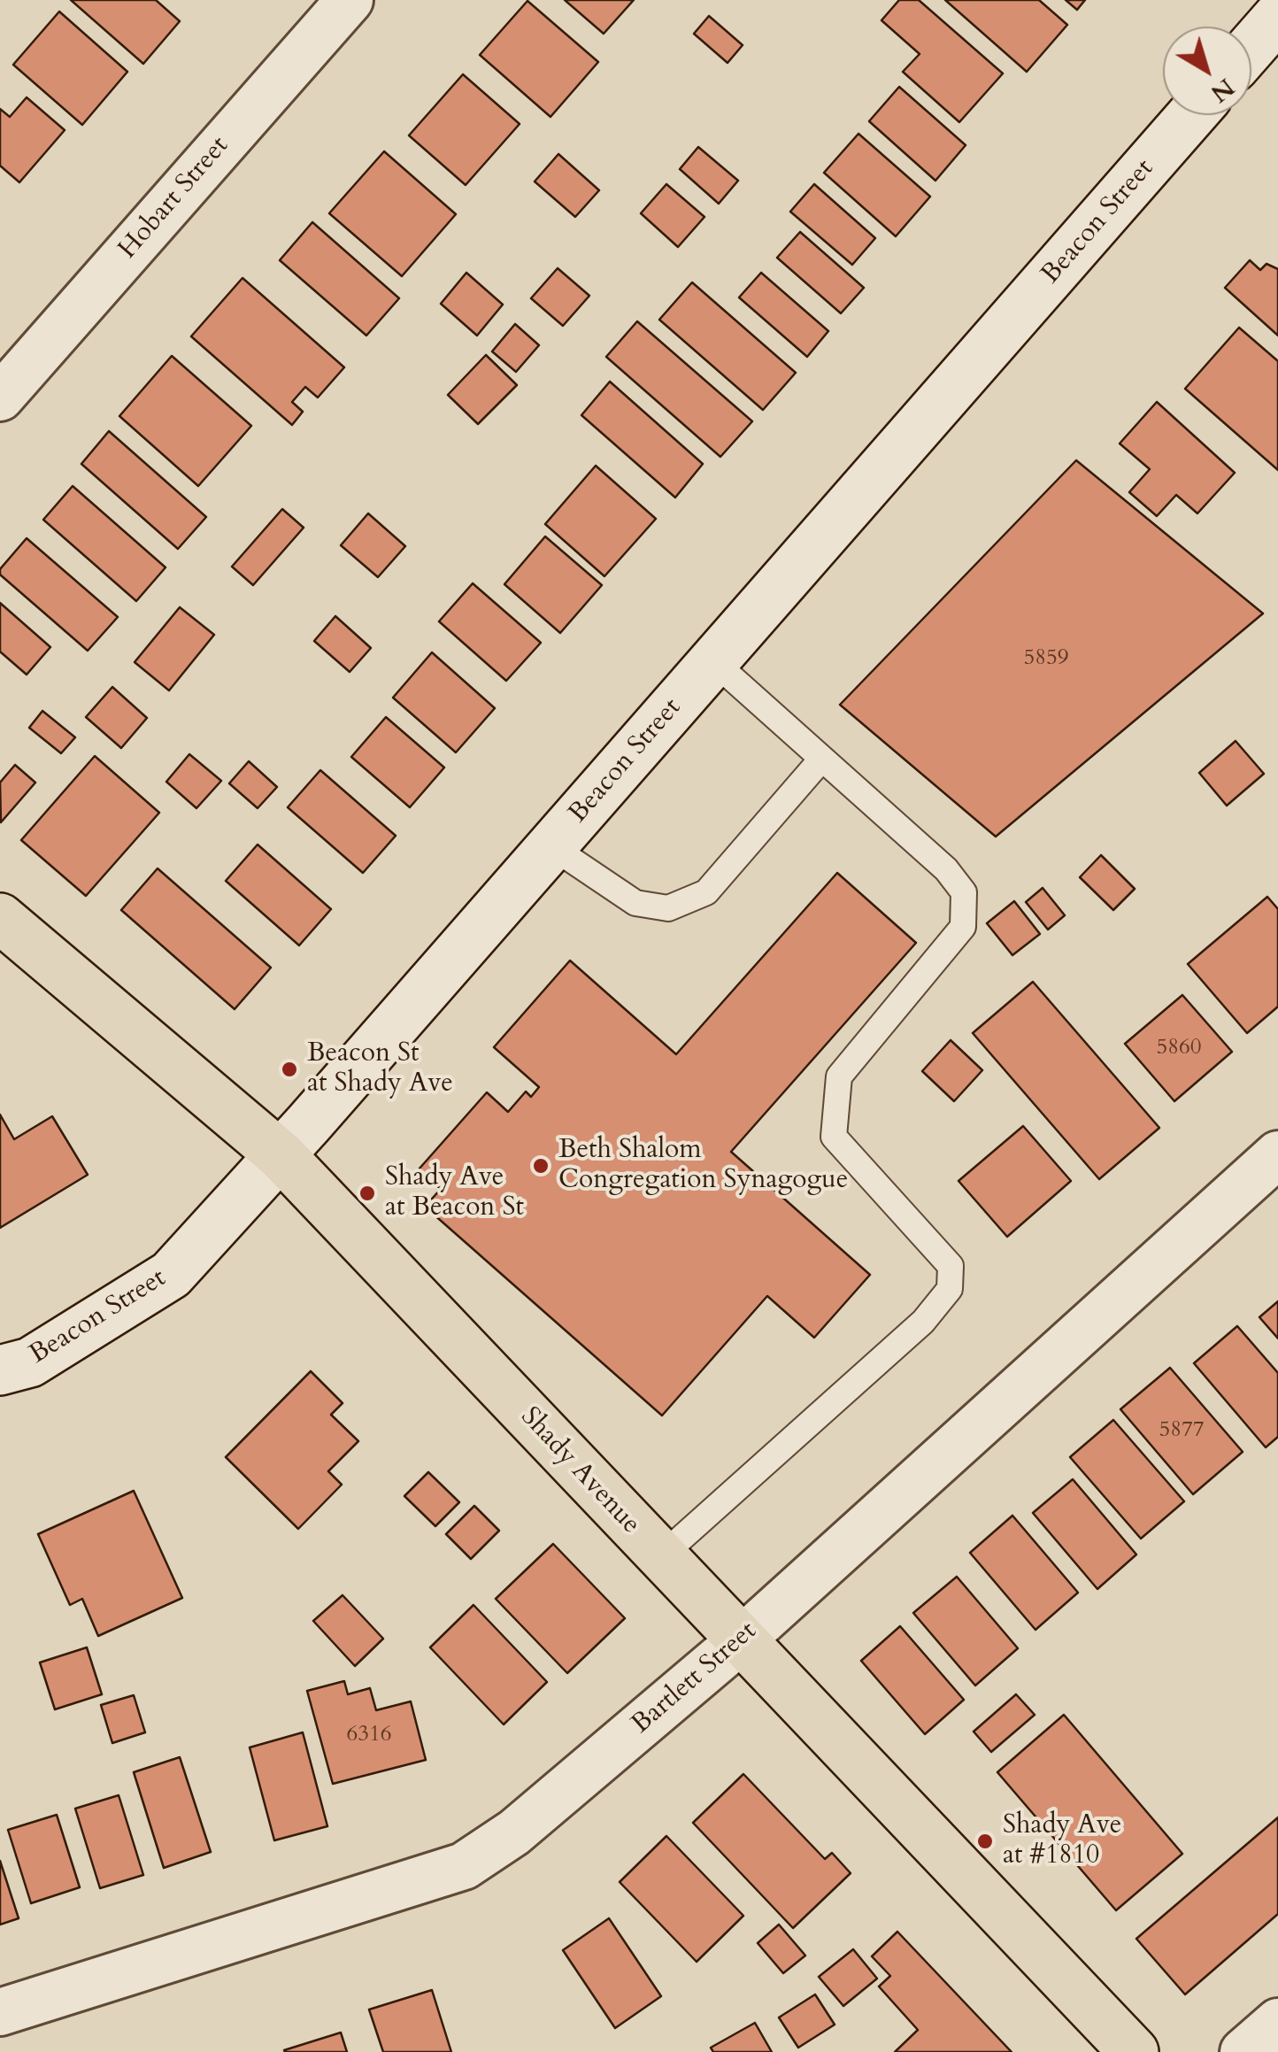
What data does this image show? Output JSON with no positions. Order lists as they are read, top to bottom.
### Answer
{
  "streets": {
    "main road": ["Beacon Street", "Shady Avenue"],
    "street": ["Hobart Street", "Bartlett Street"]
  },
  "crossings": [
    ["Beacon Street", "Shady Avenue"],
    ["Shady Avenue", "Bartlett Street"]
  ],
  "places": [
    "Beacon St at Shady Ave",
    "Beth Shalom Congregation Synagogue",
    "Shady Ave at Beacon St",
    "Shady Ave at #1810"
  ],
  "house_numbers": [
    "5859",
    "5860",
    "5877",
    "6316"
  ],
  "north": "bottom right"
}
